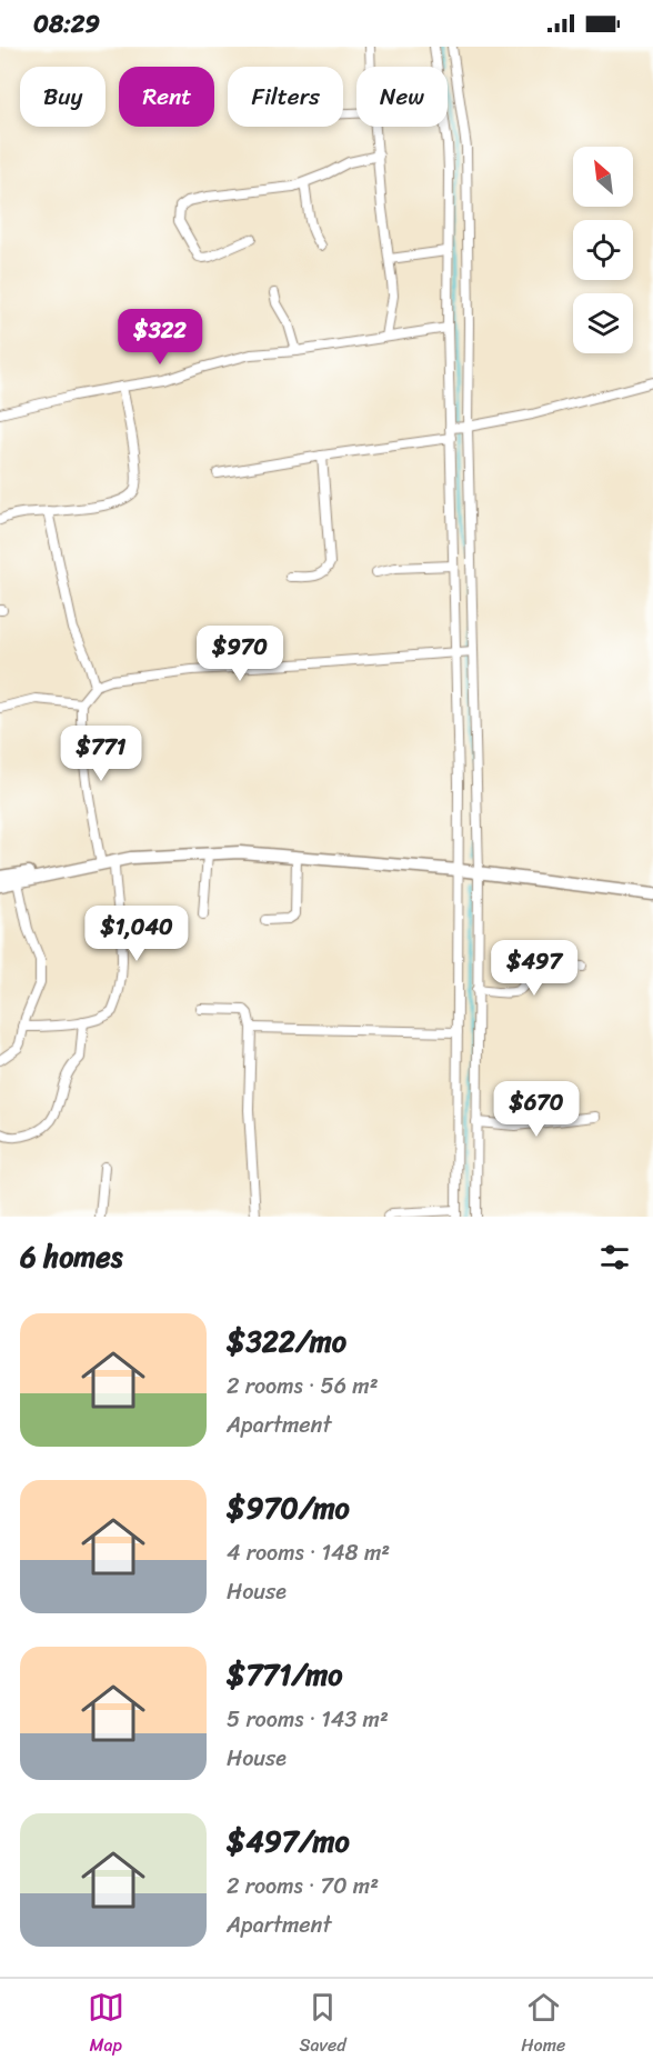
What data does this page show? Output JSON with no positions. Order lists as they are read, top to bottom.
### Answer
{
  "north": "top left",
  "page": {
    "status": "08:29",
    "chip": [
      "Buy",
      "Rent",
      "Filters",
      "New"
    ],
    "price": [
      "$322",
      "$970",
      "$771",
      "$1,040",
      "$497",
      "$670"
    ],
    "heading": "6 homes",
    "list": [
      {
        "name": "$322/mo",
        "note": "2 rooms · 56 m² · Apartment"
      },
      {
        "name": "$970/mo",
        "note": "4 rooms · 148 m² · House"
      },
      {
        "name": "$771/mo",
        "note": "5 rooms · 143 m² · House"
      },
      {
        "name": "$497/mo",
        "note": "2 rooms · 70 m² · Apartment"
      }
    ],
    "tabs": ["Map", "Saved", "Home"]
  }
}
